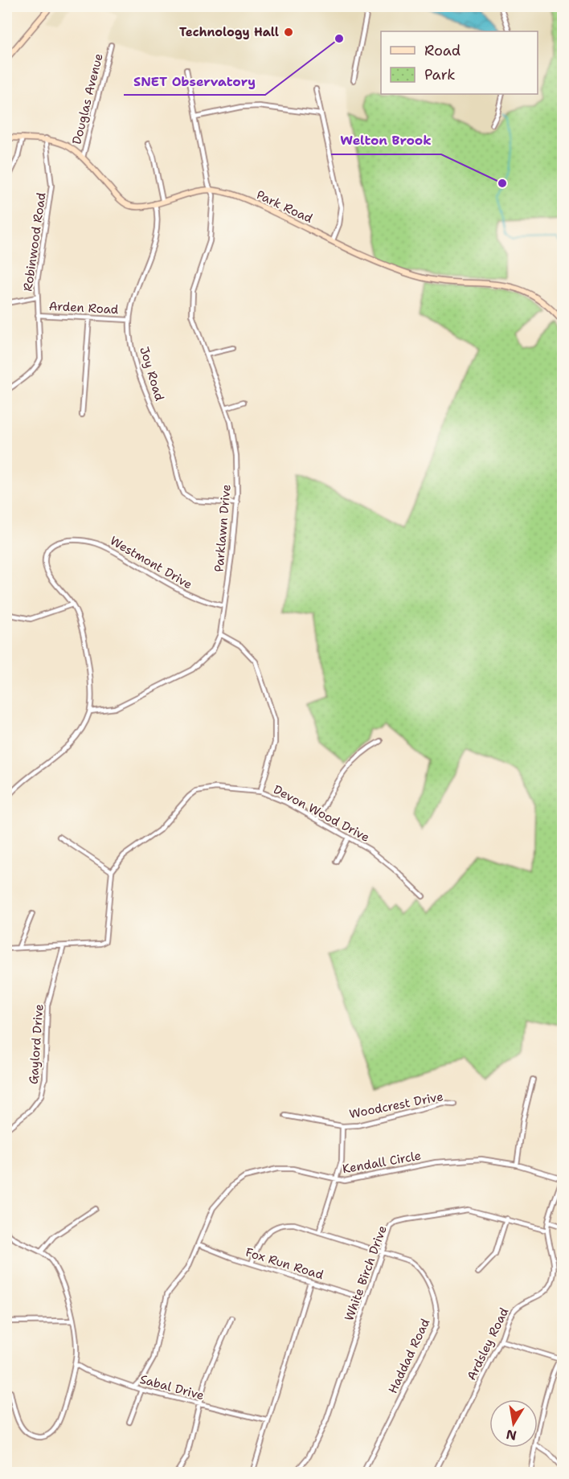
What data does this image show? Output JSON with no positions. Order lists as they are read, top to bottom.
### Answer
{
  "streets": {
    "main road": ["Park Road"],
    "street": [
      "Douglas Avenue",
      "Robinwood Road",
      "Arden Road",
      "Joy Road",
      "Parklawn Drive",
      "Westmont Drive",
      "Devon Wood Drive",
      "Gaylord Drive",
      "Woodcrest Drive",
      "Kendall Circle",
      "Fox Run Road",
      "White Birch Drive",
      "Ardsley Road",
      "Haddad Road",
      "Sabal Drive"
    ]
  },
  "crossings": [
    ["Douglas Avenue", "Park Road"],
    ["Park Road", "Robinwood Road"],
    ["Park Road", "Joy Road"],
    ["Park Road", "Parklawn Drive"],
    ["Robinwood Road", "Arden Road"],
    ["Arden Road", "Joy Road"],
    ["Joy Road", "Parklawn Drive"],
    ["Parklawn Drive", "Westmont Drive"],
    ["Kendall Circle", "Fox Run Road"],
    ["Kendall Circle", "Ardsley Road"],
    ["Kendall Circle", "Sabal Drive"],
    ["Fox Run Road", "White Birch Drive"],
    ["Fox Run Road", "Haddad Road"],
    ["White Birch Drive", "Ardsley Road"],
    ["White Birch Drive", "Haddad Road"]
  ],
  "places": ["Technology Hall", "SNET Observatory", "Welton Brook"],
  "legend": ["Road", "Park"],
  "north": "bottom"
}
